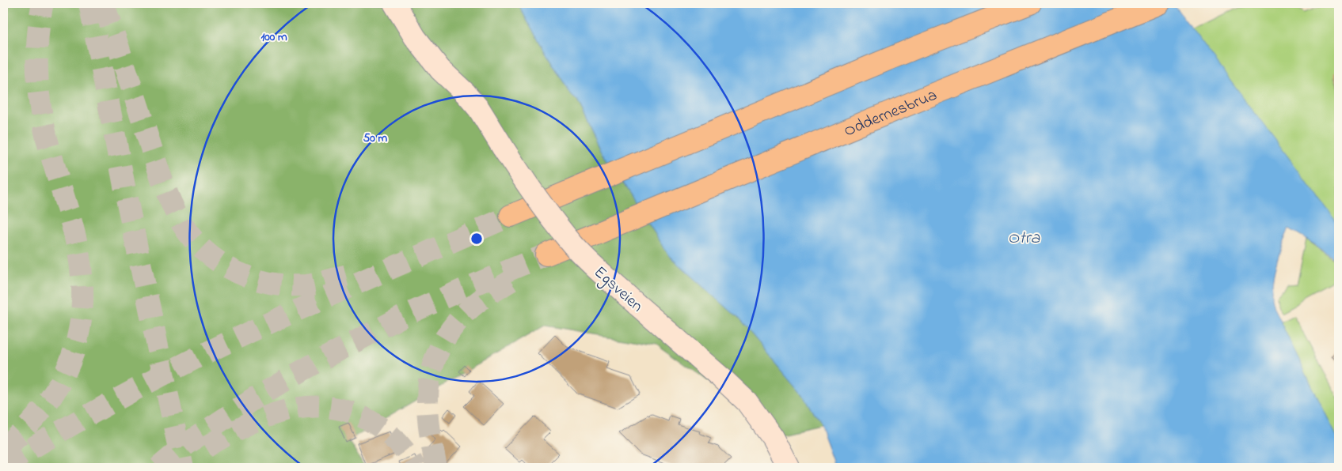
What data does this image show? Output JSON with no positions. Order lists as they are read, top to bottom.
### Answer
{
  "streets": {
    "highway": ["Oddernesbrua"],
    "street": ["Egsveien"]
  },
  "water": ["Otra"],
  "rings": ["100 m", "50 m"]
}
